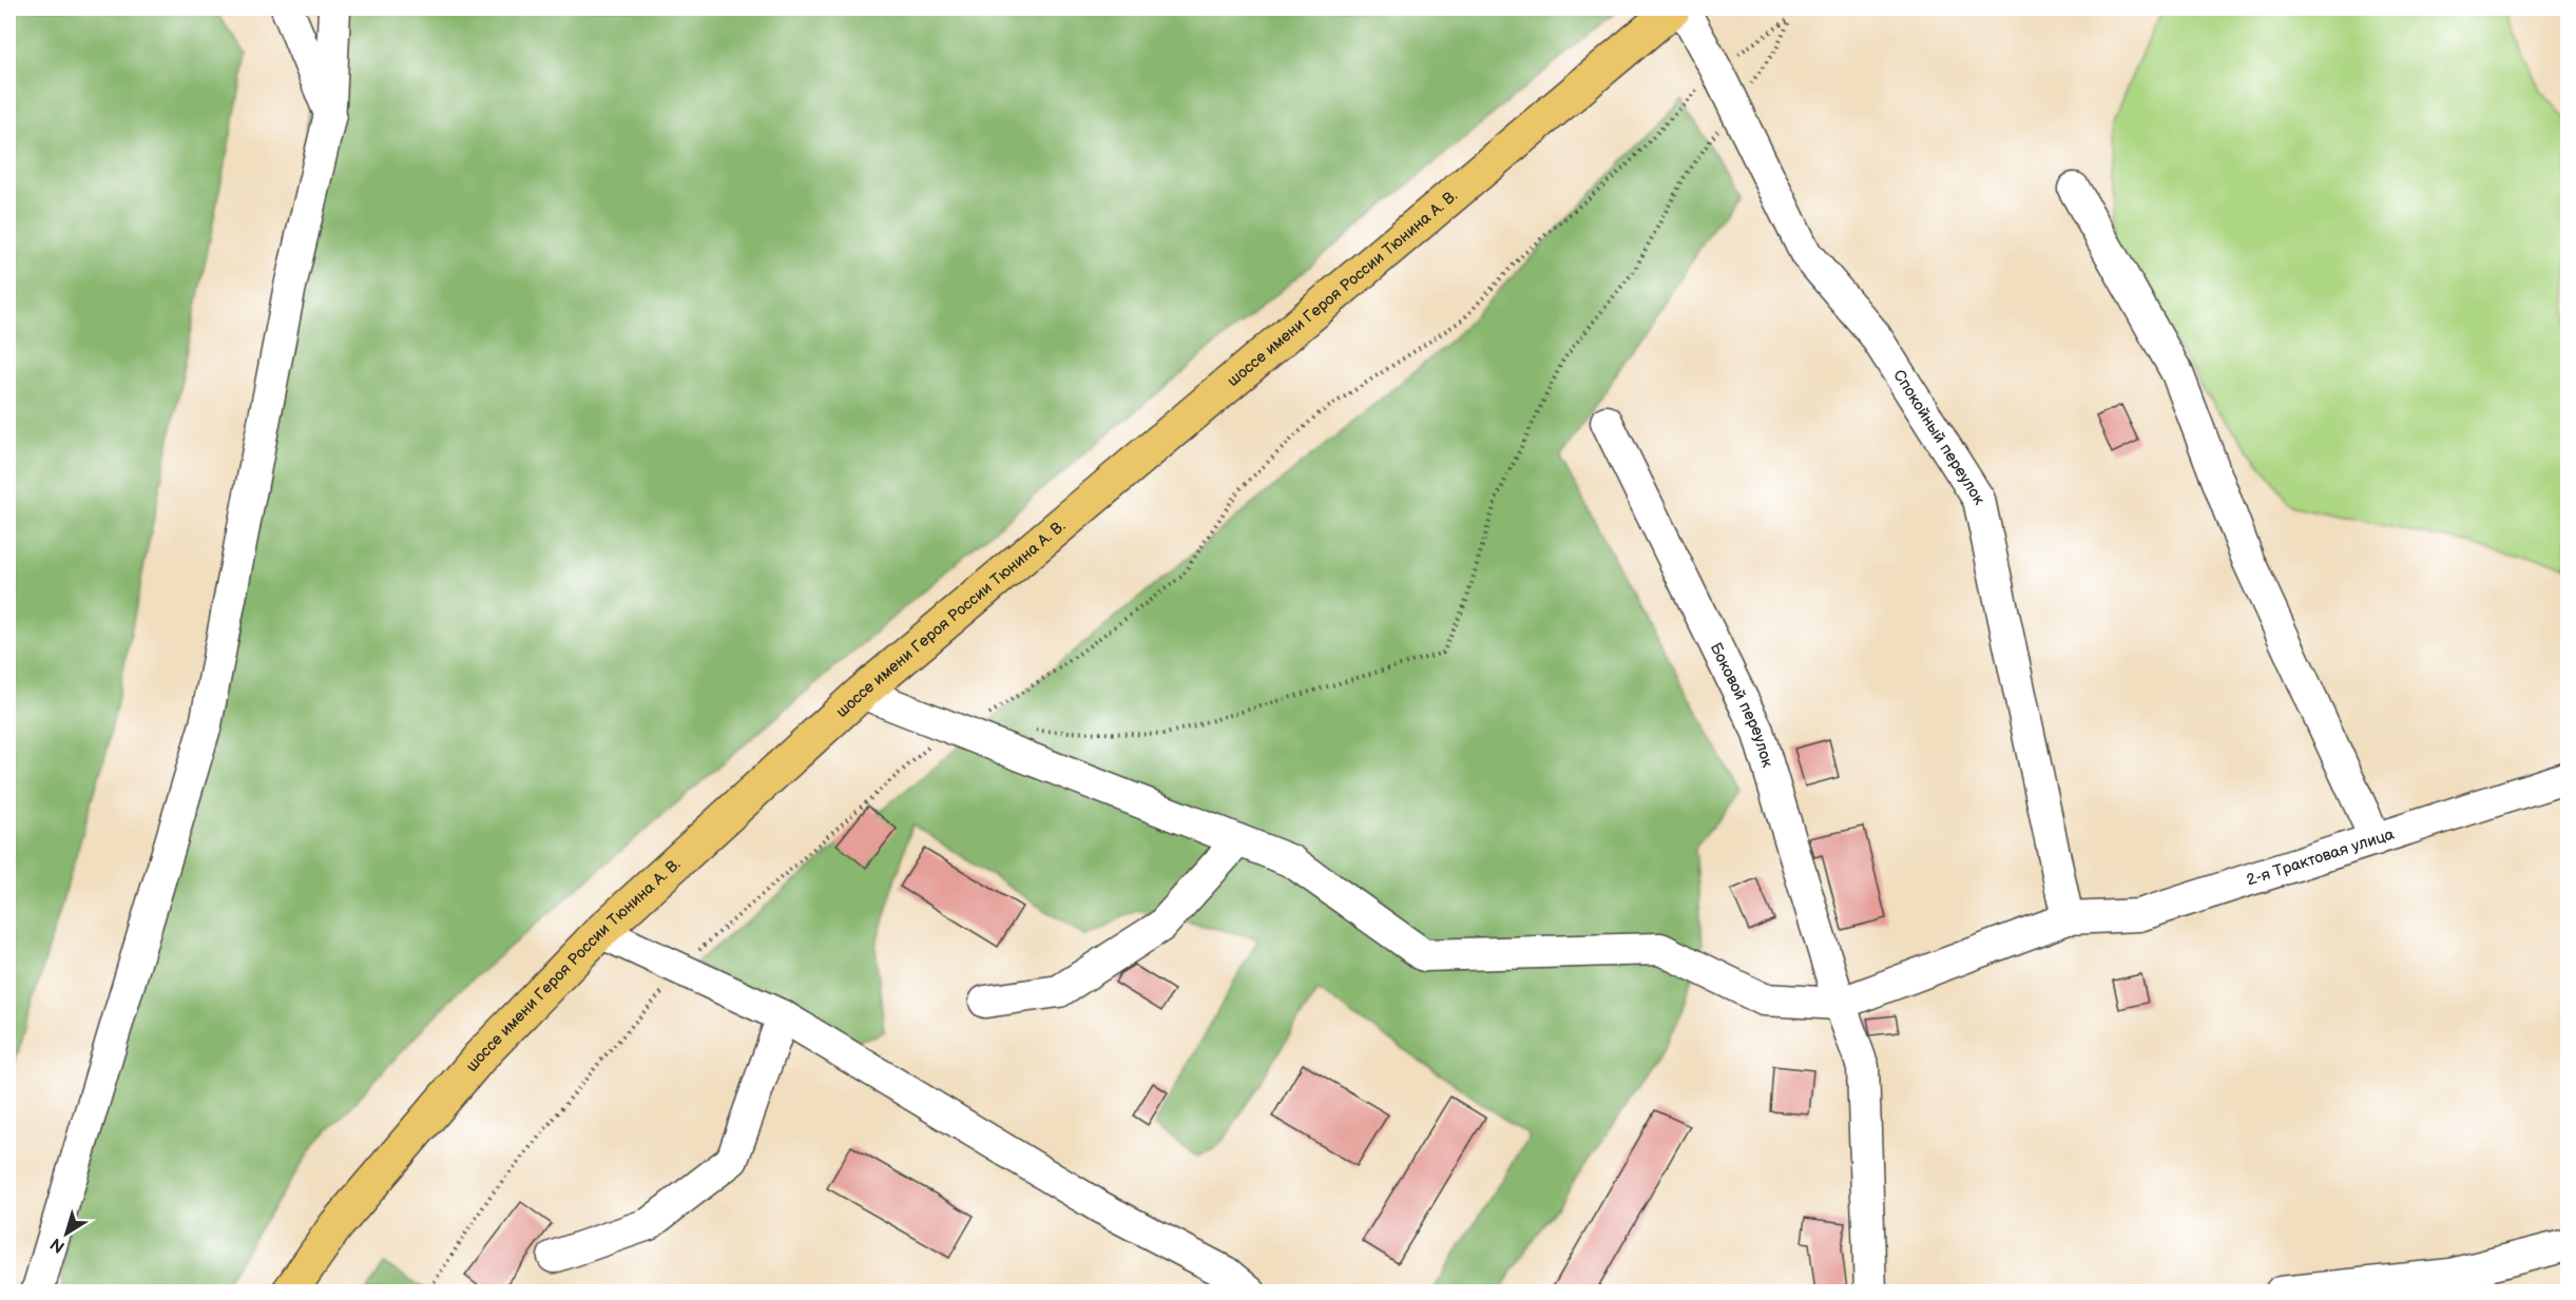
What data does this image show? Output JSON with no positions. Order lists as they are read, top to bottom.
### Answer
{
  "streets": {
    "main road": ["шоссе имени Героя России Тюнина А. В."],
    "street": ["Спокойный переулок", "Боковой переулок", "2-я Трактовая улица"]
  },
  "crossings": [
    ["Спокойный переулок", "2-я Трактовая улица"],
    ["Боковой переулок", "2-я Трактовая улица"]
  ],
  "north": "bottom left"
}
